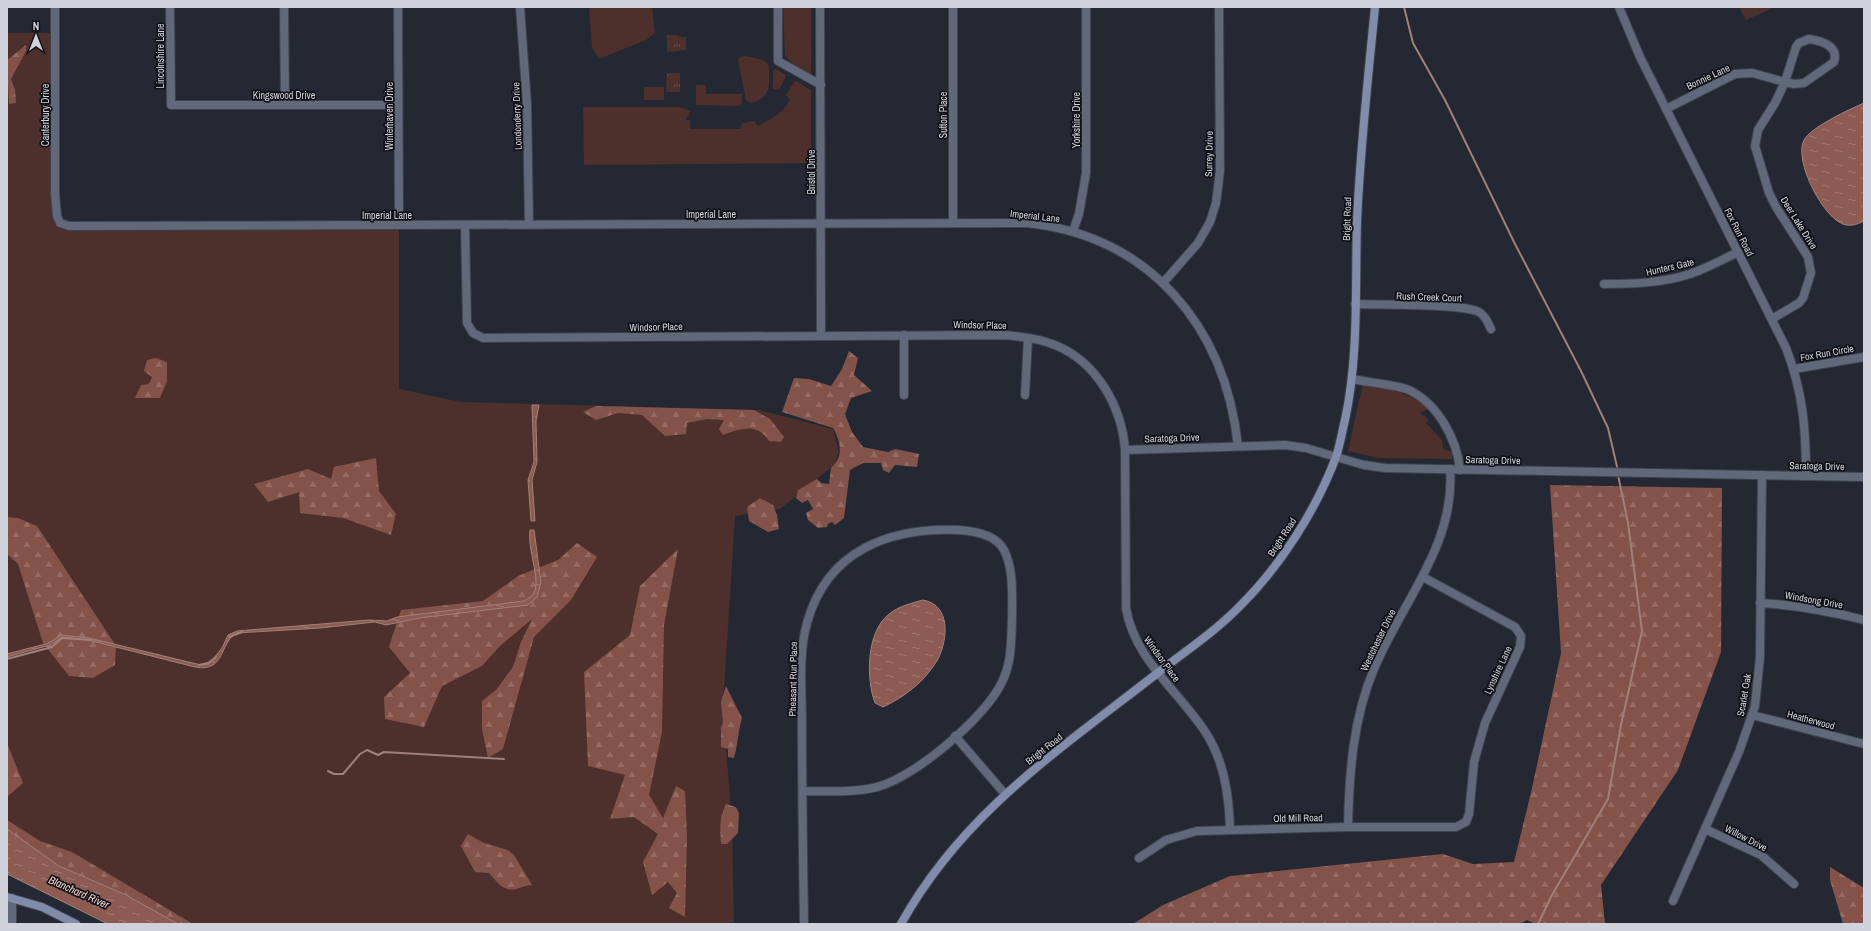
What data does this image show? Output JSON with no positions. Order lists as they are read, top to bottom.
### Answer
{
  "streets": {
    "main road": ["Bright Road"],
    "street": [
      "Lincolnshire Lane",
      "Bonnie Lane",
      "Kingswood Drive",
      "Canterbury Drive",
      "Sutton Place",
      "Winterhaven Drive",
      "Londonderry Drive",
      "Yorkshire Drive",
      "Surrey Drive",
      "Bristol Drive",
      "Imperial Lane",
      "Deer Lake Drive",
      "Fox Run Road",
      "Hunters Gate",
      "Rush Creek Court",
      "Windsor Place",
      "Fox Run Circle",
      "Saratoga Drive",
      "Windsong Drive",
      "Westchester Drive",
      "Lynshire Lane",
      "Pheasant Run Place",
      "Scarlet Oak",
      "Heatherwood",
      "Old Mill Road",
      "Willow Drive"
    ]
  },
  "crossings": [
    ["Lincolnshire Lane", "Kingswood Drive"],
    ["Bonnie Lane", "Deer Lake Drive"],
    ["Bonnie Lane", "Fox Run Road"],
    ["Kingswood Drive", "Winterhaven Drive"],
    ["Canterbury Drive", "Imperial Lane"],
    ["Sutton Place", "Imperial Lane"],
    ["Winterhaven Drive", "Imperial Lane"],
    ["Londonderry Drive", "Imperial Lane"],
    ["Yorkshire Drive", "Imperial Lane"],
    ["Surrey Drive", "Imperial Lane"],
    ["Bristol Drive", "Imperial Lane"],
    ["Bristol Drive", "Windsor Place"],
    ["Imperial Lane", "Windsor Place"],
    ["Imperial Lane", "Saratoga Drive"],
    ["Bright Road", "Rush Creek Court"],
    ["Bright Road", "Windsor Place"],
    ["Bright Road", "Saratoga Drive"],
    ["Deer Lake Drive", "Fox Run Road"],
    ["Fox Run Road", "Hunters Gate"],
    ["Fox Run Road", "Fox Run Circle"],
    ["Fox Run Road", "Saratoga Drive"],
    ["Windsor Place", "Saratoga Drive"],
    ["Windsor Place", "Old Mill Road"],
    ["Saratoga Drive", "Westchester Drive"],
    ["Saratoga Drive", "Scarlet Oak"],
    ["Windsong Drive", "Scarlet Oak"],
    ["Westchester Drive", "Lynshire Lane"],
    ["Westchester Drive", "Old Mill Road"],
    ["Lynshire Lane", "Old Mill Road"],
    ["Scarlet Oak", "Heatherwood"],
    ["Scarlet Oak", "Willow Drive"]
  ],
  "water": ["Blanchard River"],
  "north": "top"
}
